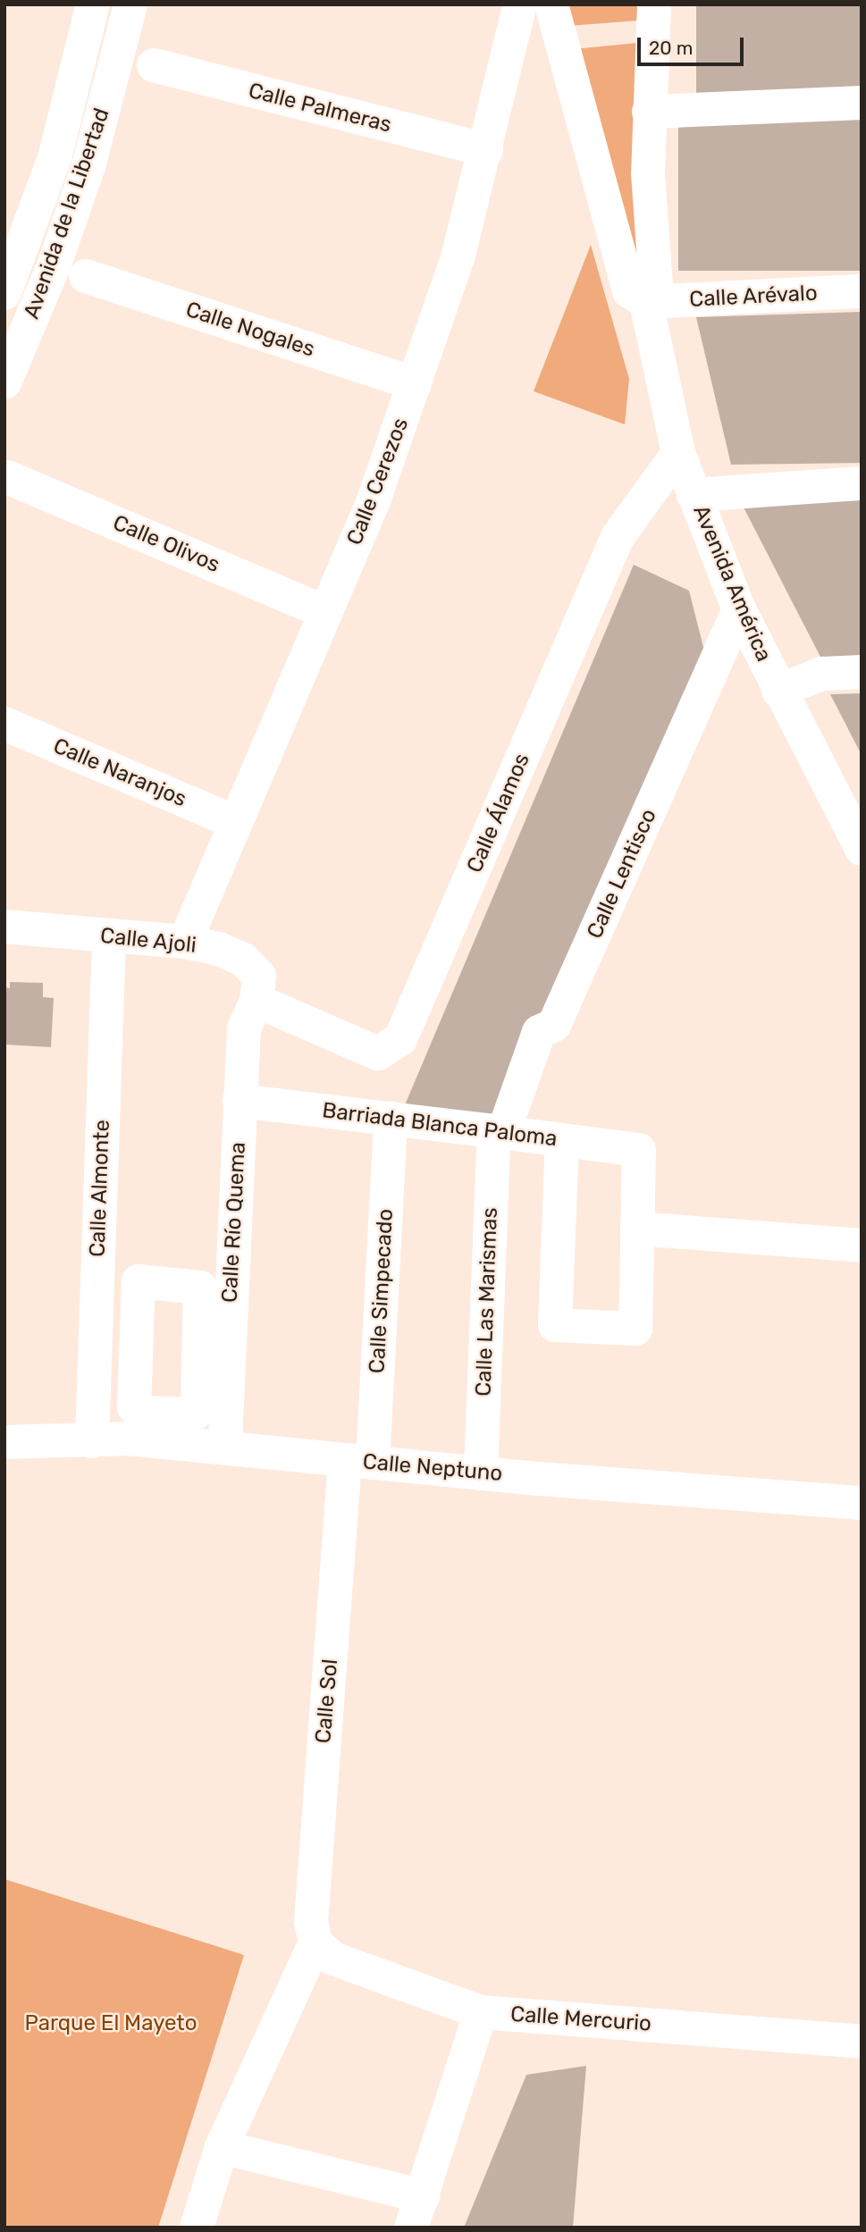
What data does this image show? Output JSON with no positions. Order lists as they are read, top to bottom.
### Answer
{
  "streets": {
    "street": [
      "Calle Palmeras",
      "Avenida de la Libertad",
      "Calle Arévalo",
      "Calle Nogales",
      "Calle Cerezos",
      "Calle Olivos",
      "Avenida América",
      "Calle Naranjos",
      "Calle Álamos",
      "Calle Lentisco",
      "Calle Ajoli",
      "Barriada Blanca Paloma",
      "Calle Almonte",
      "Calle Río Quema",
      "Calle Simpecado",
      "Calle Las Marismas",
      "Calle Neptuno",
      "Calle Sol",
      "Calle Mercurio"
    ]
  },
  "crossings": [
    ["Calle Palmeras", "Calle Cerezos"],
    ["Calle Arévalo", "Avenida América"],
    ["Calle Nogales", "Calle Cerezos"],
    ["Calle Cerezos", "Calle Olivos"],
    ["Calle Cerezos", "Calle Naranjos"],
    ["Calle Cerezos", "Calle Ajoli"],
    ["Avenida América", "Calle Álamos"],
    ["Avenida América", "Calle Lentisco"],
    ["Calle Álamos", "Calle Ajoli"],
    ["Calle Álamos", "Calle Río Quema"],
    ["Calle Lentisco", "Barriada Blanca Paloma"],
    ["Calle Lentisco", "Calle Las Marismas"],
    ["Calle Ajoli", "Calle Almonte"],
    ["Calle Ajoli", "Calle Río Quema"],
    ["Barriada Blanca Paloma", "Calle Río Quema"],
    ["Barriada Blanca Paloma", "Calle Simpecado"],
    ["Barriada Blanca Paloma", "Calle Las Marismas"],
    ["Calle Almonte", "Calle Neptuno"],
    ["Calle Río Quema", "Calle Neptuno"],
    ["Calle Simpecado", "Calle Neptuno"],
    ["Calle Simpecado", "Calle Sol"],
    ["Calle Las Marismas", "Calle Neptuno"],
    ["Calle Neptuno", "Calle Sol"],
    ["Calle Sol", "Calle Mercurio"]
  ],
  "parks": ["Parque El Mayeto"],
  "scale_bar": "20 m"
}
